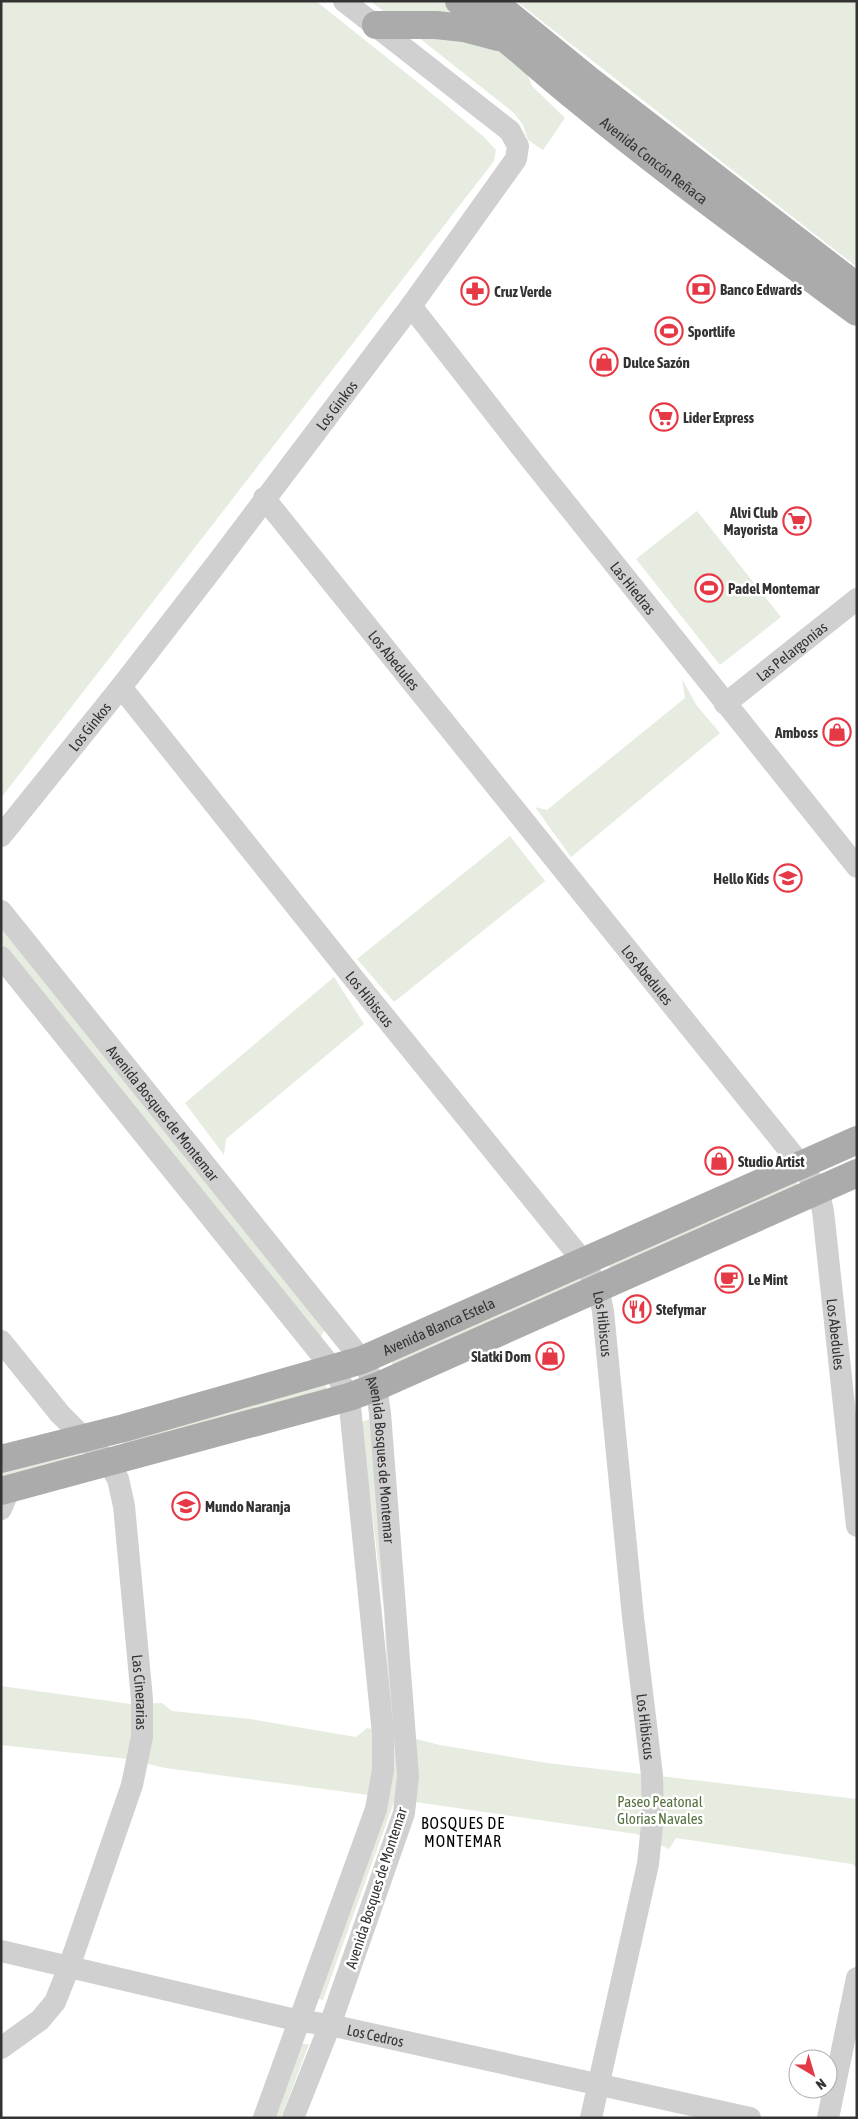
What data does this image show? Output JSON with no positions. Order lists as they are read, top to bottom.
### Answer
{
  "streets": {
    "main road": ["Avenida Concón Reñaca", "Avenida Blanca Estela"],
    "street": [
      "Los Ginkos",
      "Las Hiedras",
      "Las Pelargonias",
      "Los Abedules",
      "Los Hibiscus",
      "Avenida Bosques de Montemar",
      "Las Cinerarias",
      "Los Cedros"
    ]
  },
  "crossings": [
    ["Los Ginkos", "Las Hiedras"],
    ["Los Ginkos", "Los Abedules"],
    ["Los Ginkos", "Los Hibiscus"],
    ["Las Hiedras", "Las Pelargonias"],
    ["Los Abedules", "Avenida Blanca Estela"],
    ["Los Hibiscus", "Avenida Blanca Estela"],
    ["Los Hibiscus", "Los Cedros"],
    ["Avenida Bosques de Montemar", "Avenida Blanca Estela"],
    ["Avenida Bosques de Montemar", "Los Cedros"],
    ["Avenida Blanca Estela", "Las Cinerarias"],
    ["Las Cinerarias", "Los Cedros"]
  ],
  "districts": ["BOSQUES DE MONTEMAR"],
  "parks": ["Paseo Peatonal Glorias Navales"],
  "places": {
    "bank": ["Banco Edwards"],
    "pharmacy": ["Cruz Verde"],
    "sports": ["Sportlife", "Padel Montemar"],
    "shop": [
      "Dulce Sazón",
      "Amboss",
      "Studio Artist",
      "Slatki Dom"
    ],
    "supermarket": ["Lider Express", "Alvi Club Mayorista"],
    "school or university": ["Hello Kids", "Mundo Naranja"],
    "cafe": ["Le Mint"],
    "restaurant": ["Stefymar"]
  },
  "north": "bottom right"
}
